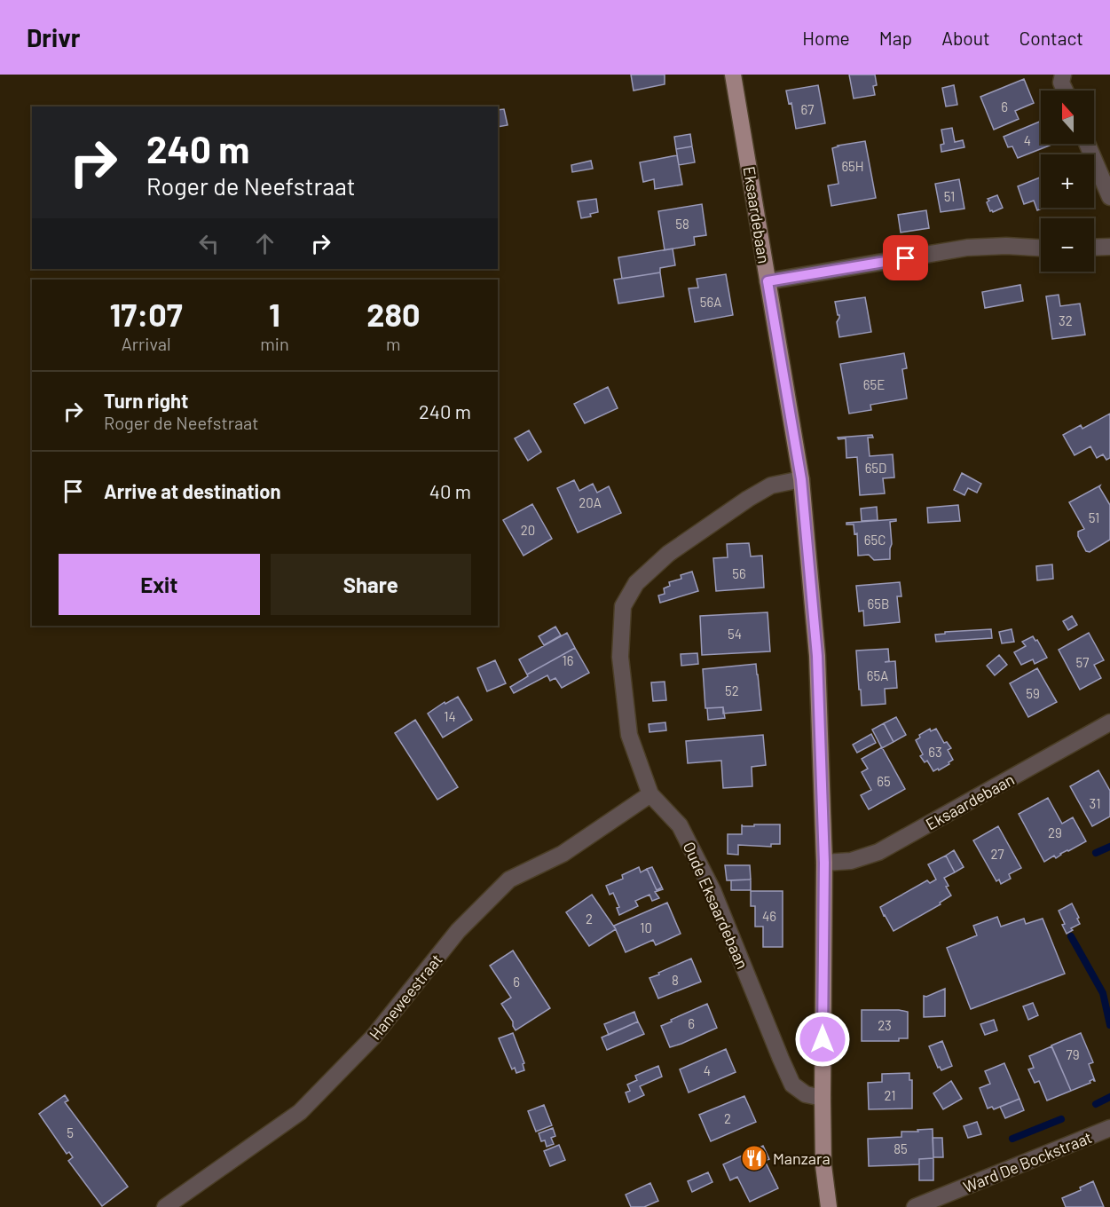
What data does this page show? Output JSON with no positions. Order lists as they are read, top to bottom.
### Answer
{
  "streets": {
    "main road": ["Eksaardebaan"],
    "street": ["Oude Eksaardebaan", "Haneweestraat", "Ward De Bockstraat"]
  },
  "crossings": [
    ["Eksaardebaan", "Oude Eksaardebaan"],
    ["Oude Eksaardebaan", "Haneweestraat"]
  ],
  "places": {
    "restaurant": ["Manzara"]
  },
  "house_numbers": [
    "6",
    "67",
    "4",
    "65H",
    "51",
    "58",
    "56A",
    "32",
    "65E",
    "65D",
    "20A",
    "51",
    "20",
    "65C",
    "56",
    "65B",
    "54",
    "16",
    "57",
    "65A",
    "52",
    "59",
    "14",
    "63",
    "65",
    "31",
    "29",
    "27",
    "46",
    "2",
    "10",
    "8",
    "6",
    "6",
    "23",
    "79",
    "4",
    "21",
    "2",
    "5",
    "85"
  ],
  "north": "top",
  "page": {
    "header": "Drivr",
    "nav": [
      "Home",
      "Map",
      "About",
      "Contact"
    ],
    "map_buttons": ["+", "−"],
    "turn": ["240 m", "Roger de Neefstraat"],
    "eta": [
      "17:07",
      "Arrival",
      "1",
      "min",
      "280",
      "m"
    ],
    "list": [
      {
        "name": "Turn right",
        "note": "Roger de Neefstraat",
        "value": "240 m"
      },
      {
        "name": "Arrive at destination",
        "value": "40 m"
      }
    ],
    "buttons": ["Exit", "Share"]
  }
}
